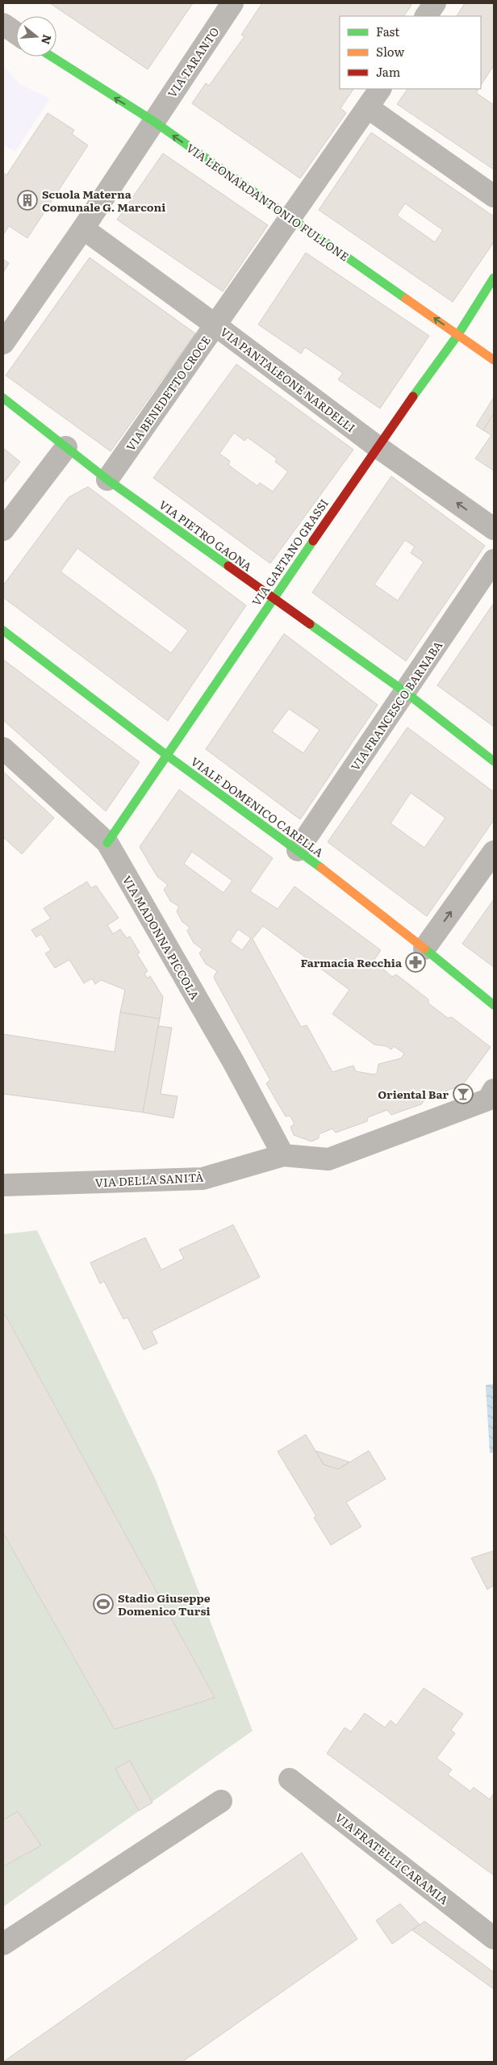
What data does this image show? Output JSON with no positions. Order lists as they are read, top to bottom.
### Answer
{
  "streets": {
    "street": [
      "VIA TARANTO",
      "VIA LEONARDANTONIO FULLONE",
      "VIA PANTALEONE NARDELLI",
      "VIA BENEDETTO CROCE",
      "VIA PIETRO GAONA",
      "VIA GAETANO GRASSI",
      "VIA FRANCESCO BARNABA",
      "VIALE DOMENICO CARELLA",
      "VIA MADONNA PICCOLA",
      "VIA DELLA SANITÀ",
      "VIA FRATELLI CARAMIA"
    ]
  },
  "crossings": [
    ["VIA TARANTO", "VIA LEONARDANTONIO FULLONE"],
    ["VIA TARANTO", "VIA PANTALEONE NARDELLI"],
    ["VIA LEONARDANTONIO FULLONE", "VIA BENEDETTO CROCE"],
    ["VIA LEONARDANTONIO FULLONE", "VIA GAETANO GRASSI"],
    ["VIA PANTALEONE NARDELLI", "VIA BENEDETTO CROCE"],
    ["VIA PANTALEONE NARDELLI", "VIA GAETANO GRASSI"],
    ["VIA BENEDETTO CROCE", "VIA PIETRO GAONA"],
    ["VIA PIETRO GAONA", "VIA GAETANO GRASSI"],
    ["VIA PIETRO GAONA", "VIA FRANCESCO BARNABA"],
    ["VIA GAETANO GRASSI", "VIALE DOMENICO CARELLA"],
    ["VIA GAETANO GRASSI", "VIA MADONNA PICCOLA"],
    ["VIA FRANCESCO BARNABA", "VIALE DOMENICO CARELLA"],
    ["VIA MADONNA PICCOLA", "VIA DELLA SANITÀ"]
  ],
  "one_way": ["VIA LEONARDANTONIO FULLONE"],
  "places": {
    "building": ["Scuola Materna Comunale G. Marconi"],
    "pharmacy": ["Farmacia Recchia"],
    "bar": ["Oriental Bar"],
    "sports": ["Stadio Giuseppe Domenico Tursi"]
  },
  "legend": ["Fast", "Slow", "Jam"],
  "north": "right"
}
